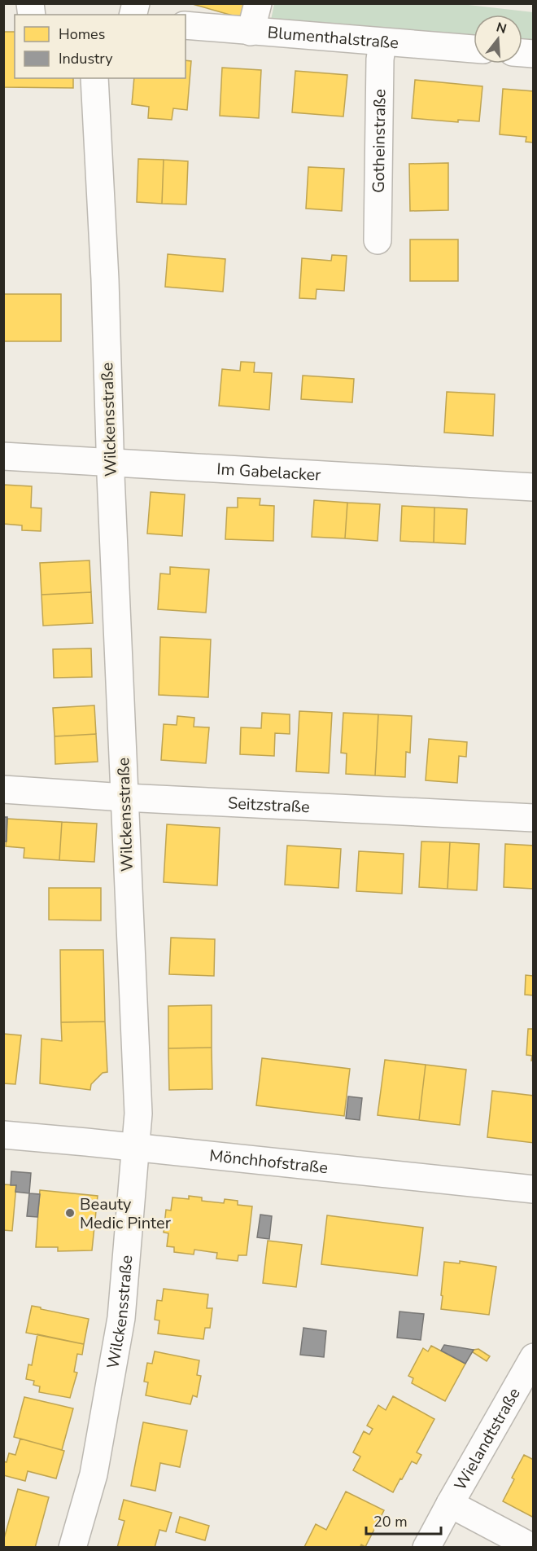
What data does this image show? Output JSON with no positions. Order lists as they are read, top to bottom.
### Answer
{
  "streets": {
    "street": [
      "Blumenthalstraße",
      "Gotheinstraße",
      "Wilckensstraße",
      "Im Gabelacker",
      "Seitzstraße",
      "Mönchhofstraße",
      "Wielandtstraße"
    ]
  },
  "crossings": [
    ["Blumenthalstraße", "Gotheinstraße"],
    ["Wilckensstraße", "Im Gabelacker"],
    ["Wilckensstraße", "Seitzstraße"],
    ["Wilckensstraße", "Mönchhofstraße"]
  ],
  "places": ["Beauty Medic Pinter"],
  "legend": ["Homes", "Industry"],
  "scale_bar": "20 m",
  "north": "top"
}
